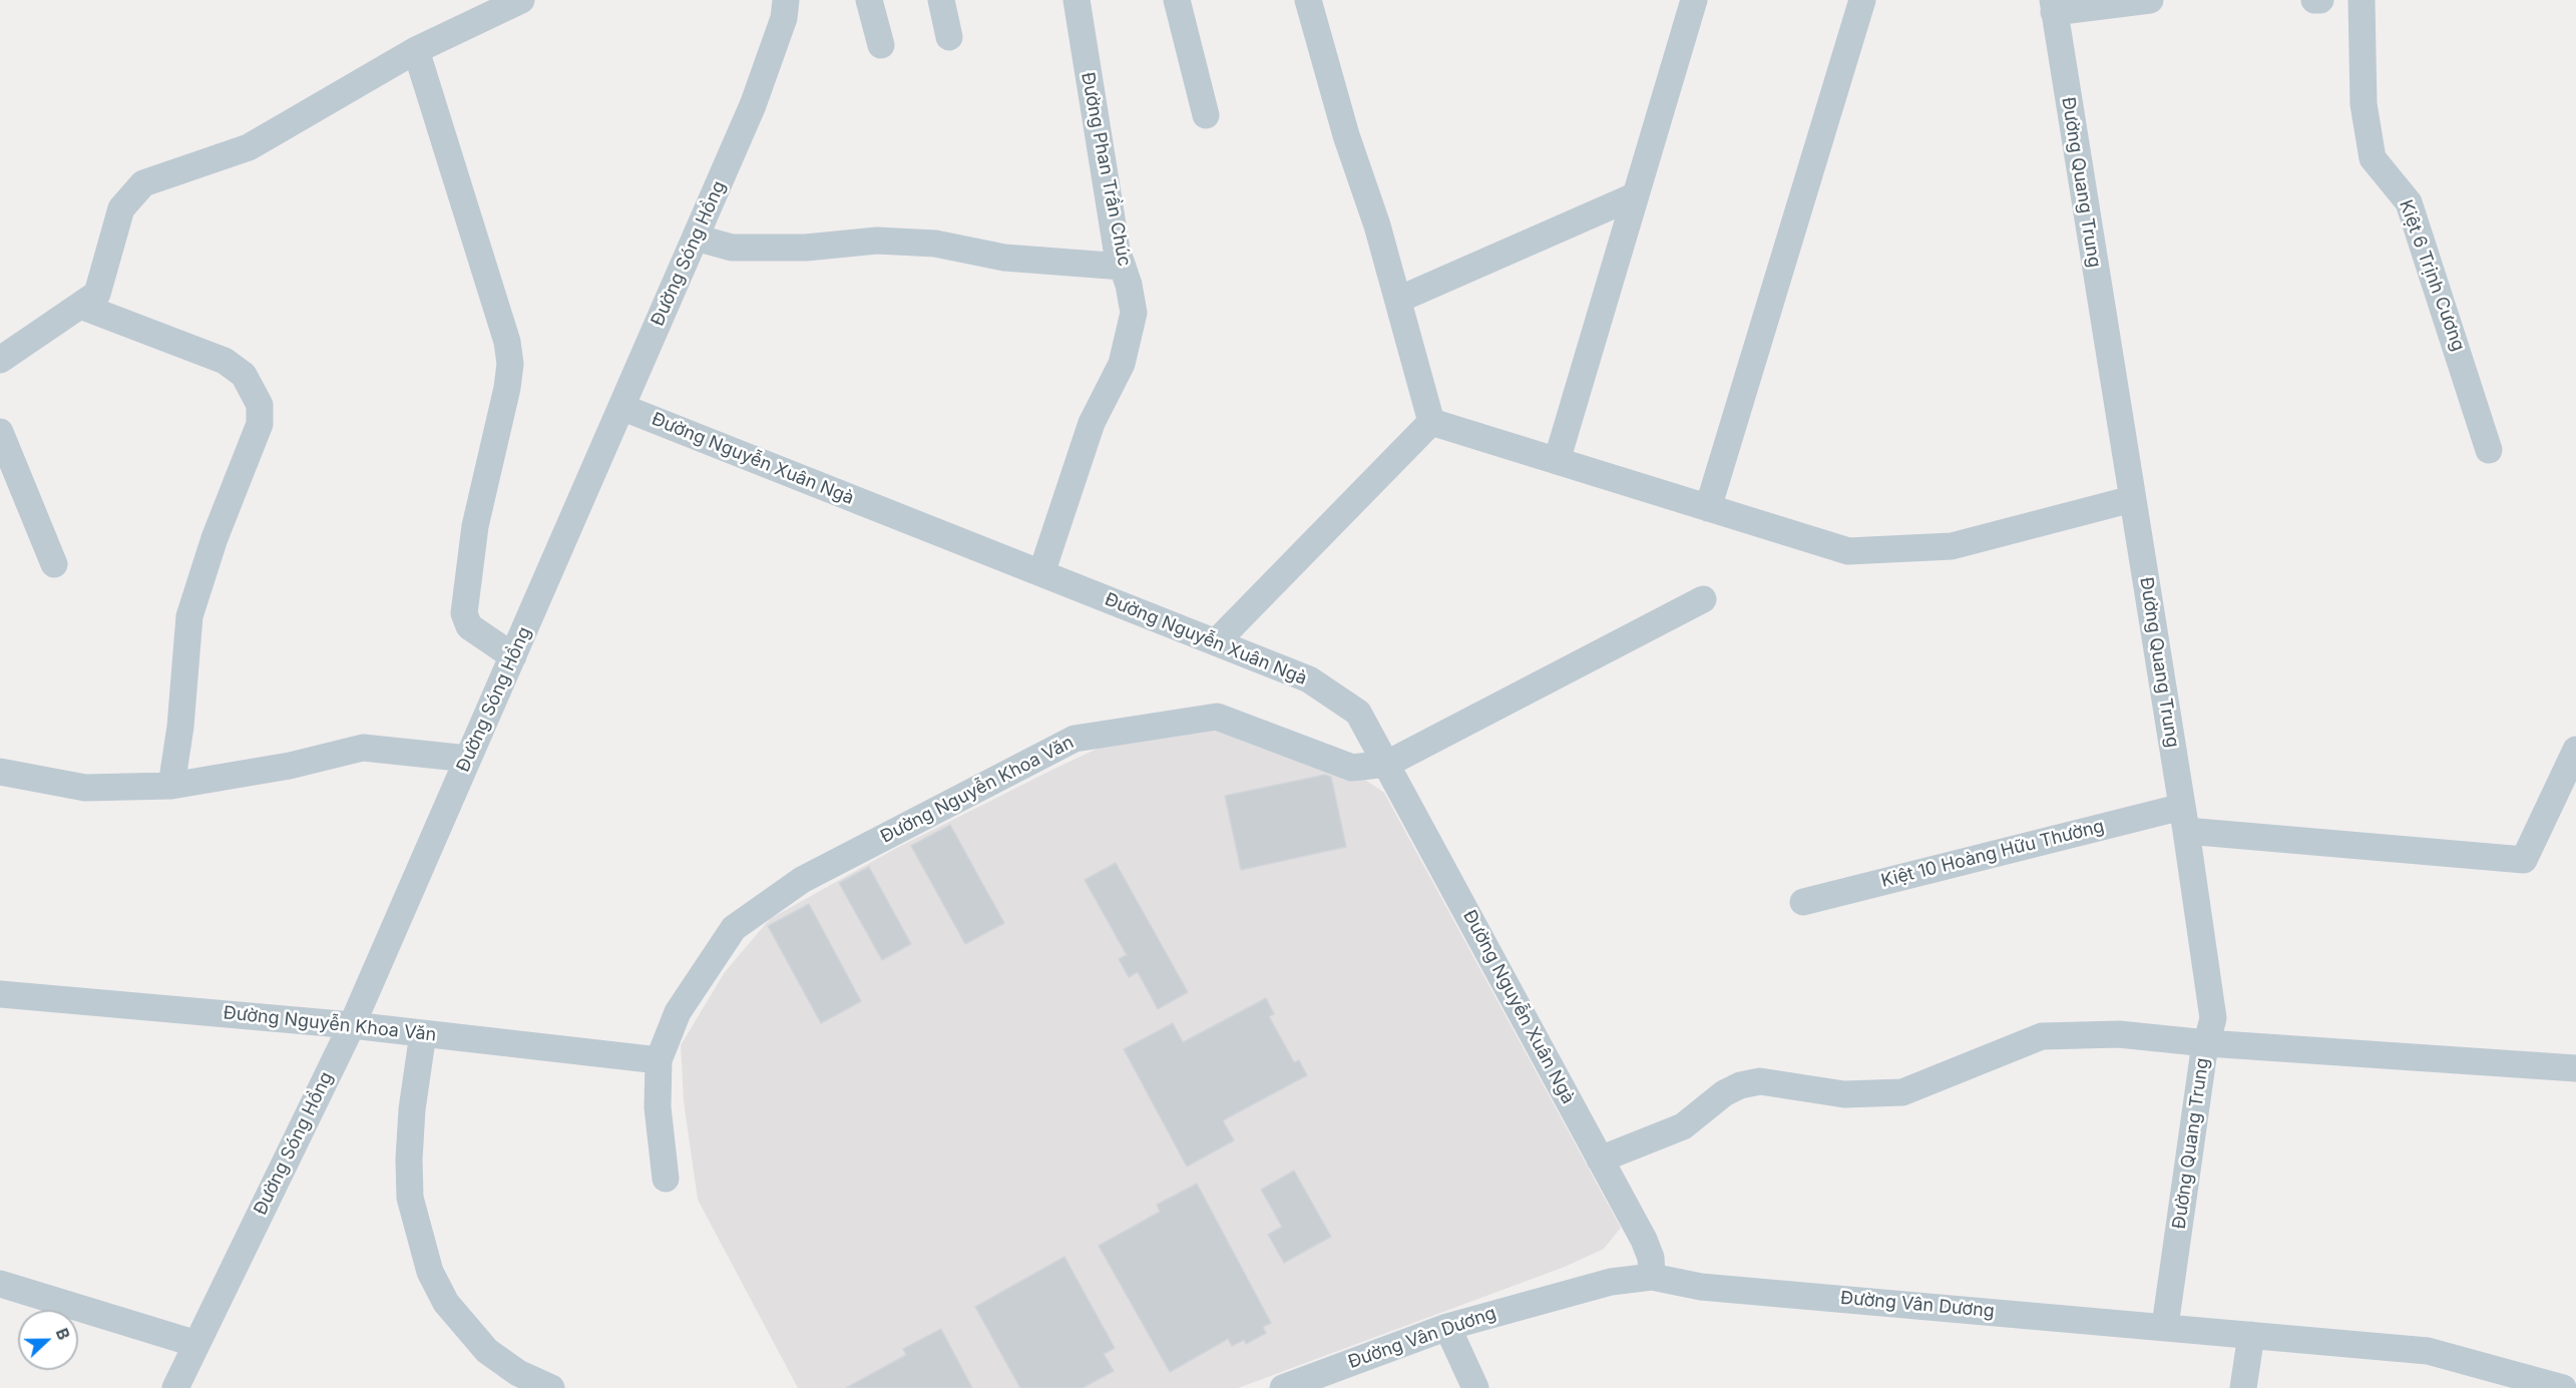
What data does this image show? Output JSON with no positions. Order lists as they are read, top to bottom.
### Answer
{
  "streets": {
    "street": [
      "Đường Phan Trần Chúc",
      "Đường Quang Trung",
      "Đường Sóng Hồng",
      "Kiệt 6 Trịnh Cương",
      "Đường Nguyễn Xuân Ngà",
      "Đường Nguyễn Khoa Văn",
      "Kiệt 10 Hoàng Hữu Thường",
      "Đường Vân Dương"
    ]
  },
  "crossings": [
    ["Đường Phan Trần Chúc", "Đường Nguyễn Xuân Ngà"],
    ["Đường Quang Trung", "Kiệt 10 Hoàng Hữu Thường"],
    ["Đường Quang Trung", "Đường Vân Dương"],
    ["Đường Sóng Hồng", "Đường Nguyễn Xuân Ngà"],
    ["Đường Sóng Hồng", "Đường Nguyễn Khoa Văn"],
    ["Đường Nguyễn Xuân Ngà", "Đường Nguyễn Khoa Văn"],
    ["Đường Nguyễn Xuân Ngà", "Đường Vân Dương"]
  ],
  "north": "right"
}
